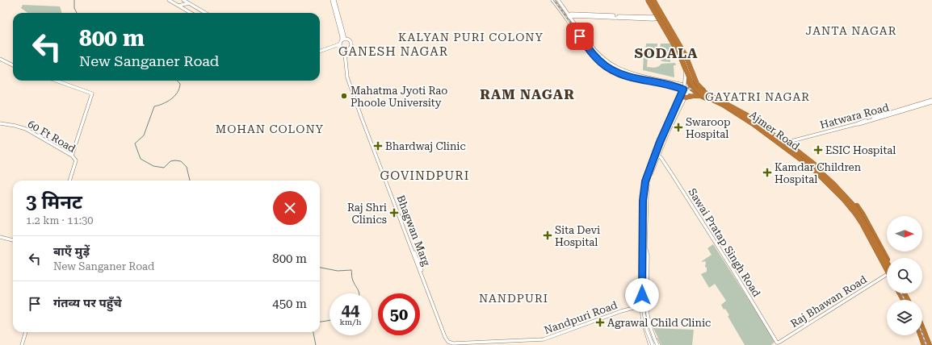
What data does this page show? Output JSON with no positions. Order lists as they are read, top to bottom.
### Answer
{
  "streets": {
    "highway": ["Ajmer Road"],
    "street": [
      "Hatwara Road",
      "60 Ft Road",
      "Bhagwan Marg",
      "Sawai Pratap Singh Road",
      "Raj Bhawan Road",
      "Nandpuri Road"
    ]
  },
  "crossings": [
    ["Hatwara Road", "Ajmer Road"],
    ["Bhagwan Marg", "Nandpuri Road"],
    ["Sawai Pratap Singh Road", "Raj Bhawan Road"]
  ],
  "districts": [
    "JANTA NAGAR",
    "KALYAN PURI COLONY",
    "GANESH NAGAR",
    "SODALA",
    "RAM NAGAR",
    "GAYATRI NAGAR",
    "MOHAN COLONY",
    "GOVINDPURI",
    "NANDPURI"
  ],
  "places": {
    "other": ["Mahatma Jyoti Rao Phoole University"],
    "health": [
      "Swaroop Hospital",
      "Bhardwaj Clinic",
      "ESIC Hospital",
      "Kamdar Children Hospital",
      "Raj Shri Clinics",
      "Sita Devi Hospital",
      "Agrawal Child Clinic"
    ]
  },
  "north": "right",
  "page": {
    "turn": ["800 m", "New Sanganer Road"],
    "heading": ["3 मिनट", "1.2 km · 11:30"],
    "list": [
      {
        "name": "बाएँ मुड़ें",
        "note": "New Sanganer Road",
        "value": "800 m"
      },
      {
        "name": "गंतव्य पर पहुँचे",
        "value": "450 m"
      }
    ],
    "speed": "44 km/h",
    "limit": "50"
  }
}
